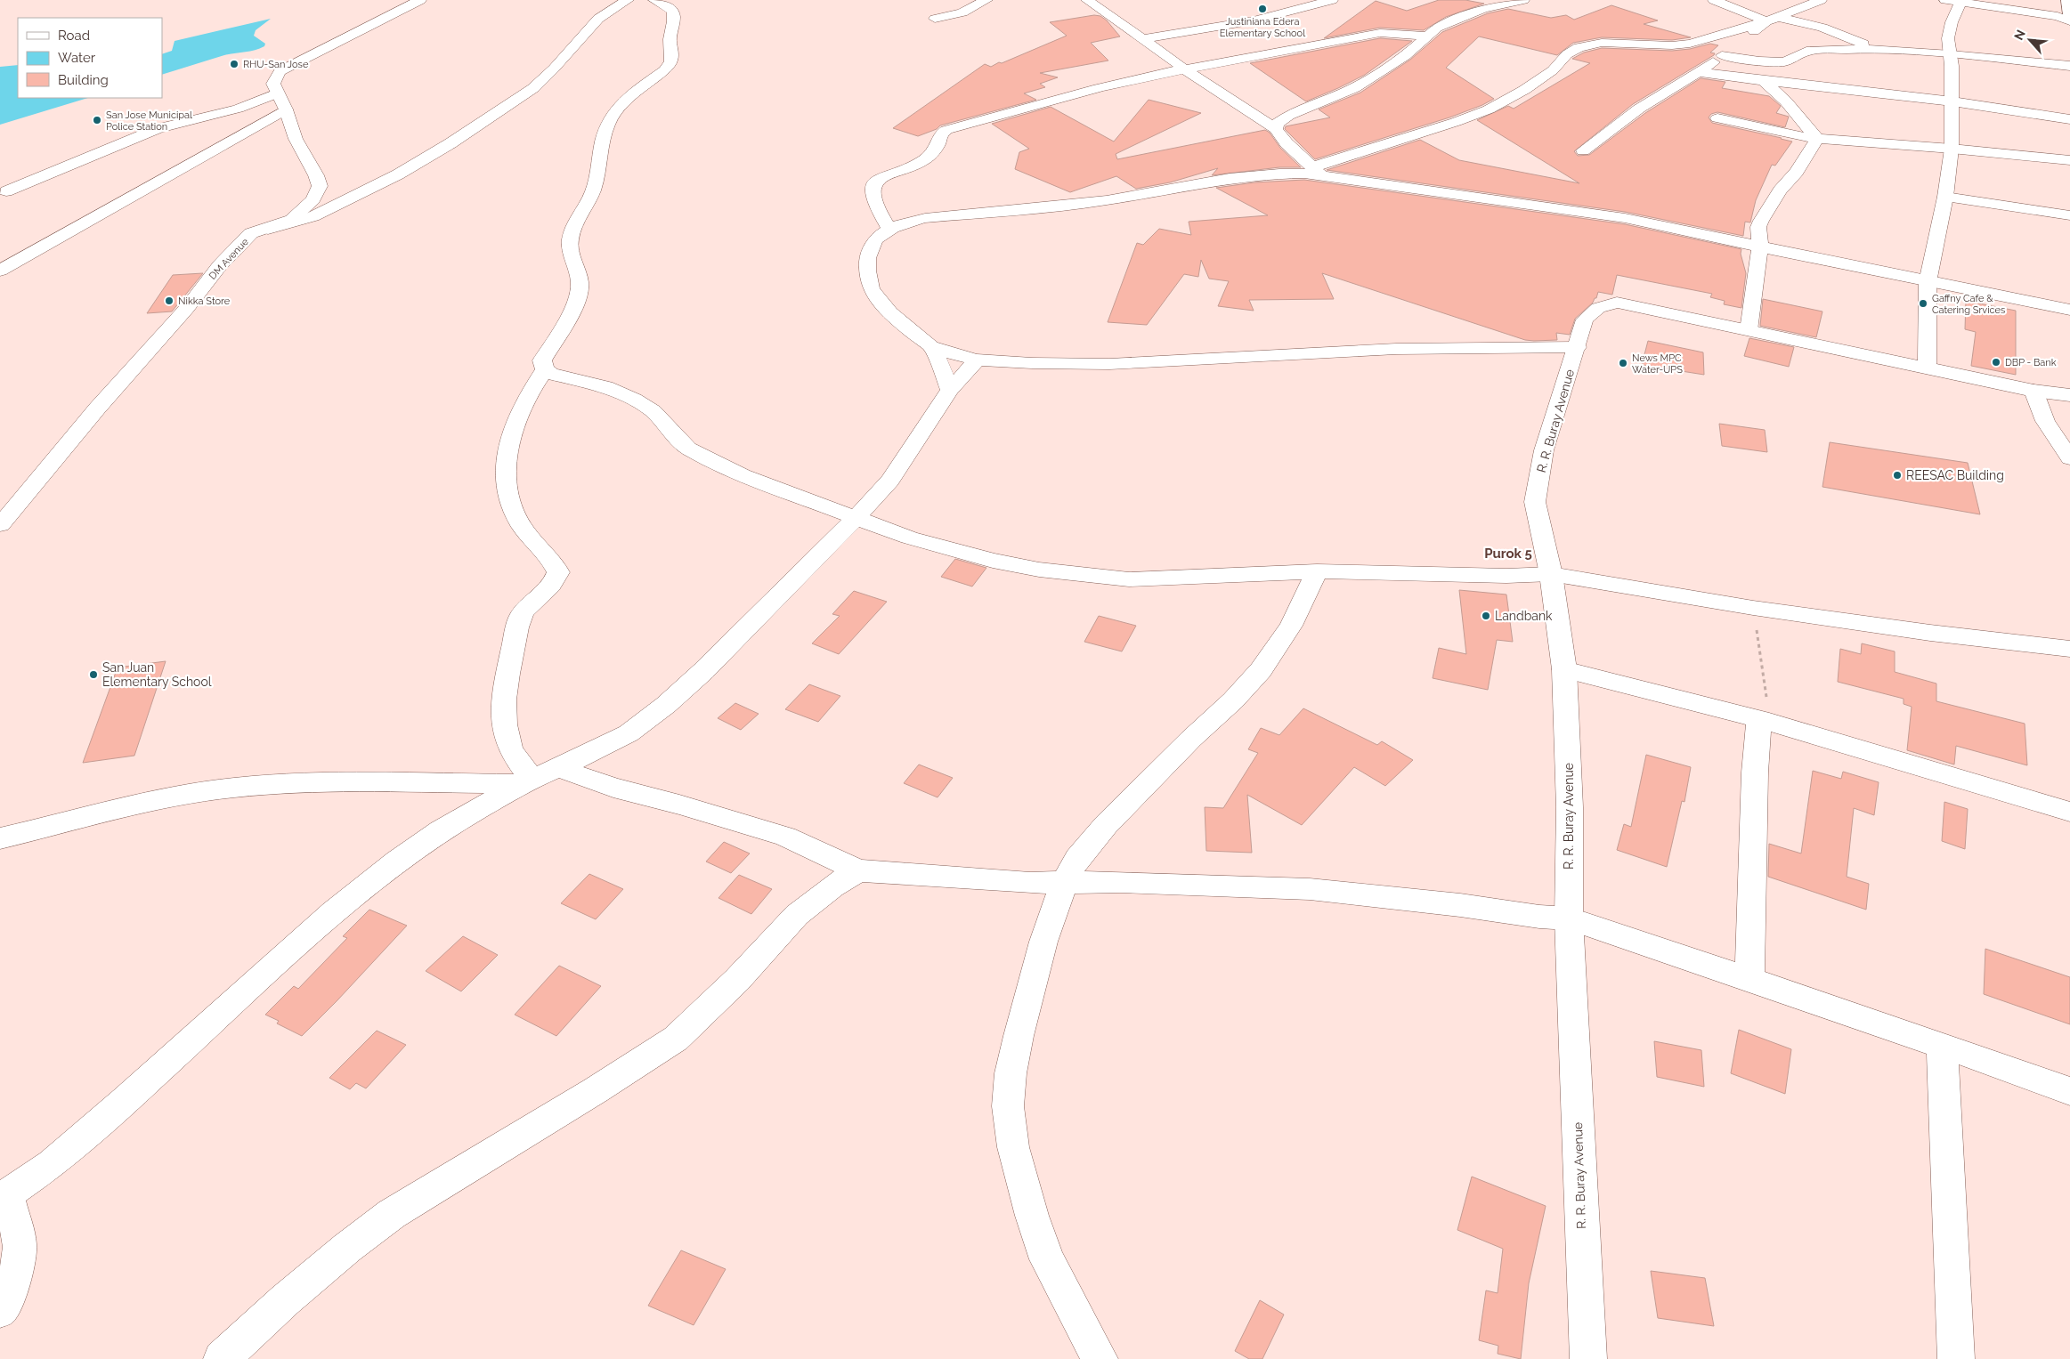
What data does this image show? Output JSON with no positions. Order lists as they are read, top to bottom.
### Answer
{
  "streets": {
    "street": ["DM Avenue", "R. R. Buray Avenue"]
  },
  "districts": ["Purok 5"],
  "places": [
    "Justiniana Edera Elementary School",
    "RHU-San Jose",
    "San Jose Municipal Police Station",
    "Nikka Store",
    "Gaffny Cafe & Catering Srvices",
    "DBP - Bank",
    "News MPC Water-UPS",
    "REESAC Building",
    "Landbank",
    "San Juan Elementary School"
  ],
  "legend": ["Road", "Water", "Building"],
  "north": "top left"
}
